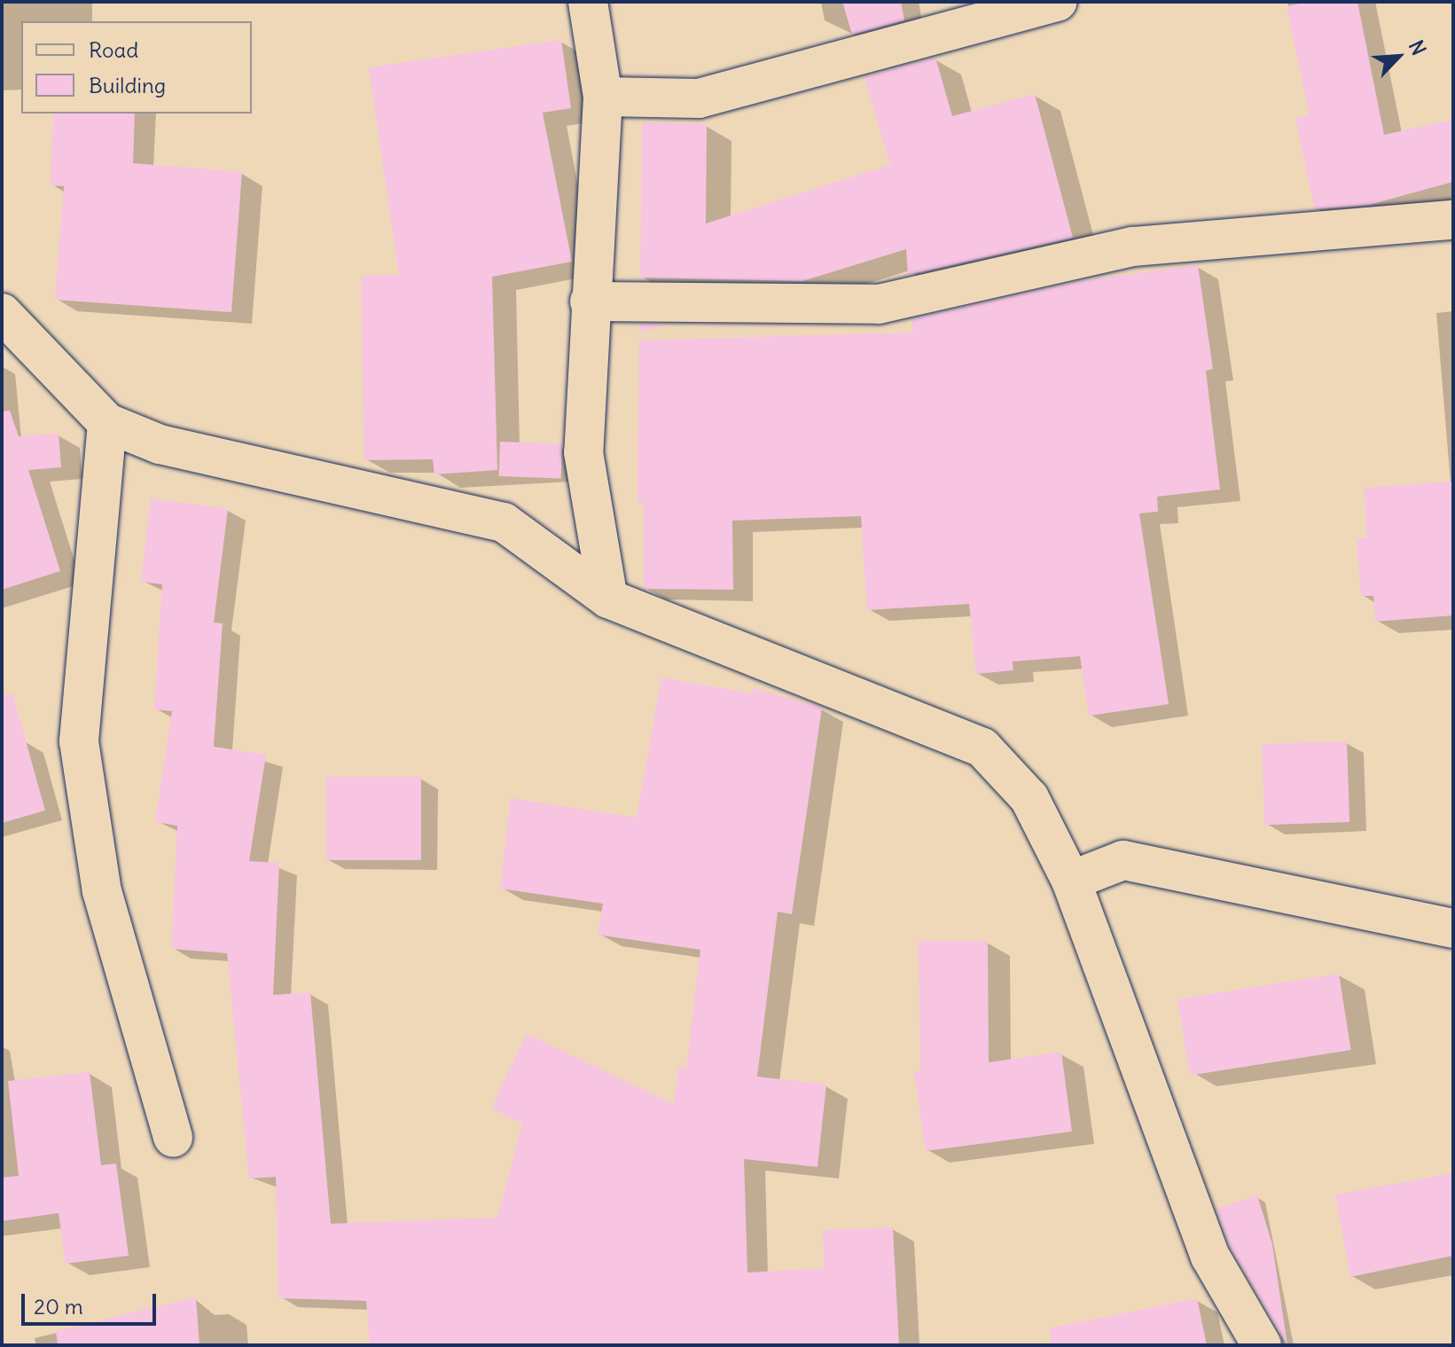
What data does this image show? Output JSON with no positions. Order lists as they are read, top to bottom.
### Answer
{
  "legend": ["Road", "Building"],
  "scale_bar": "20 m",
  "north": "top right"
}
